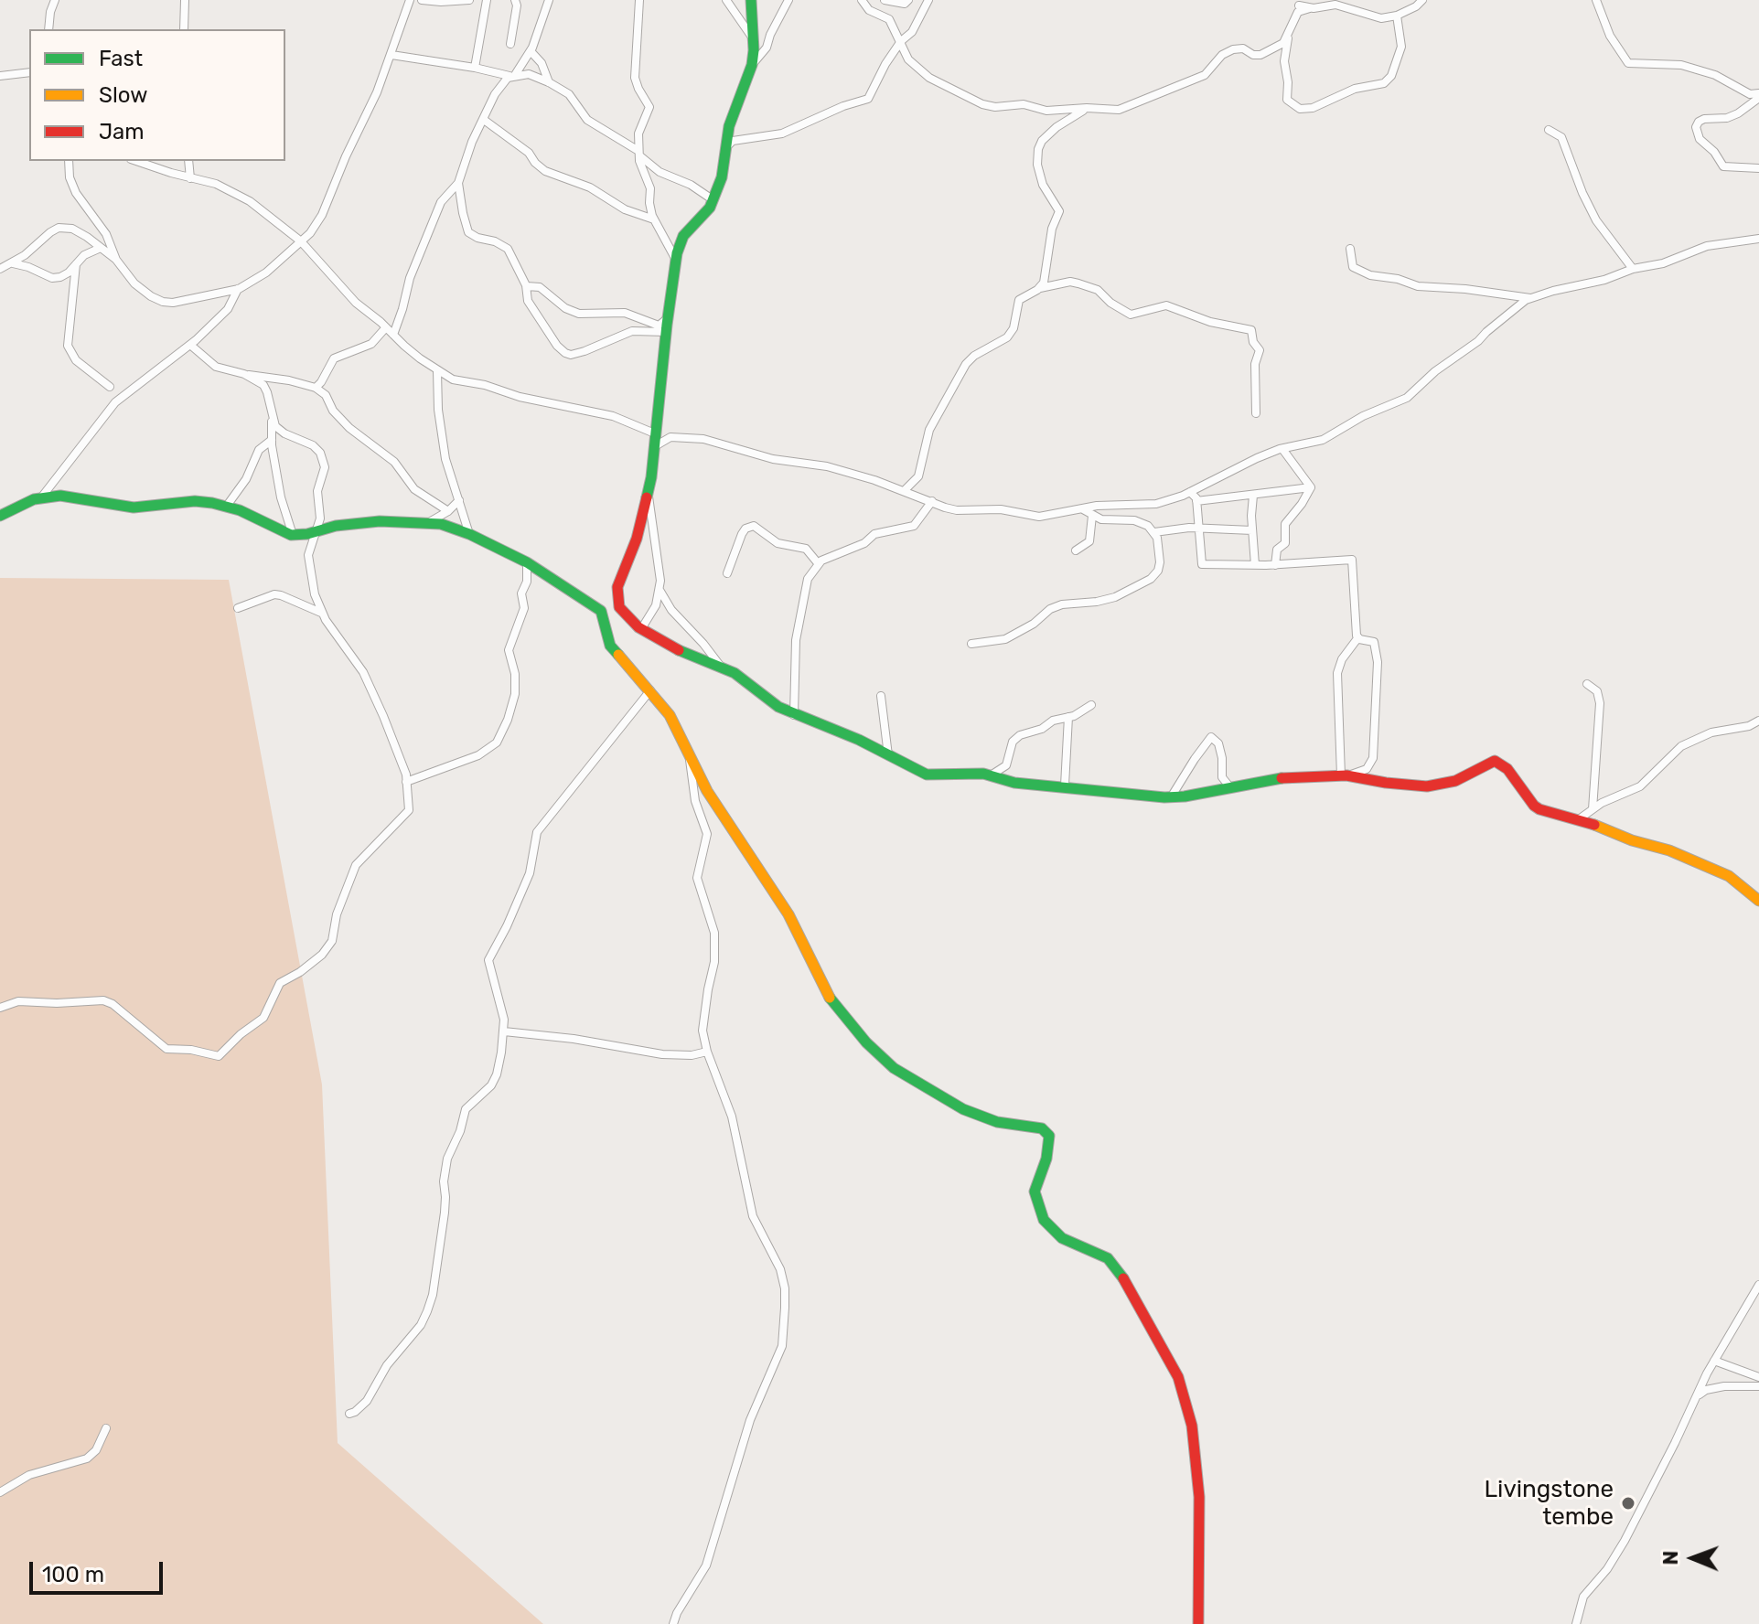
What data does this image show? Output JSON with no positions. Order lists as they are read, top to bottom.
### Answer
{
  "places": ["Livingstone tembe"],
  "legend": ["Fast", "Slow", "Jam"],
  "scale_bar": "100 m",
  "north": "left"
}
